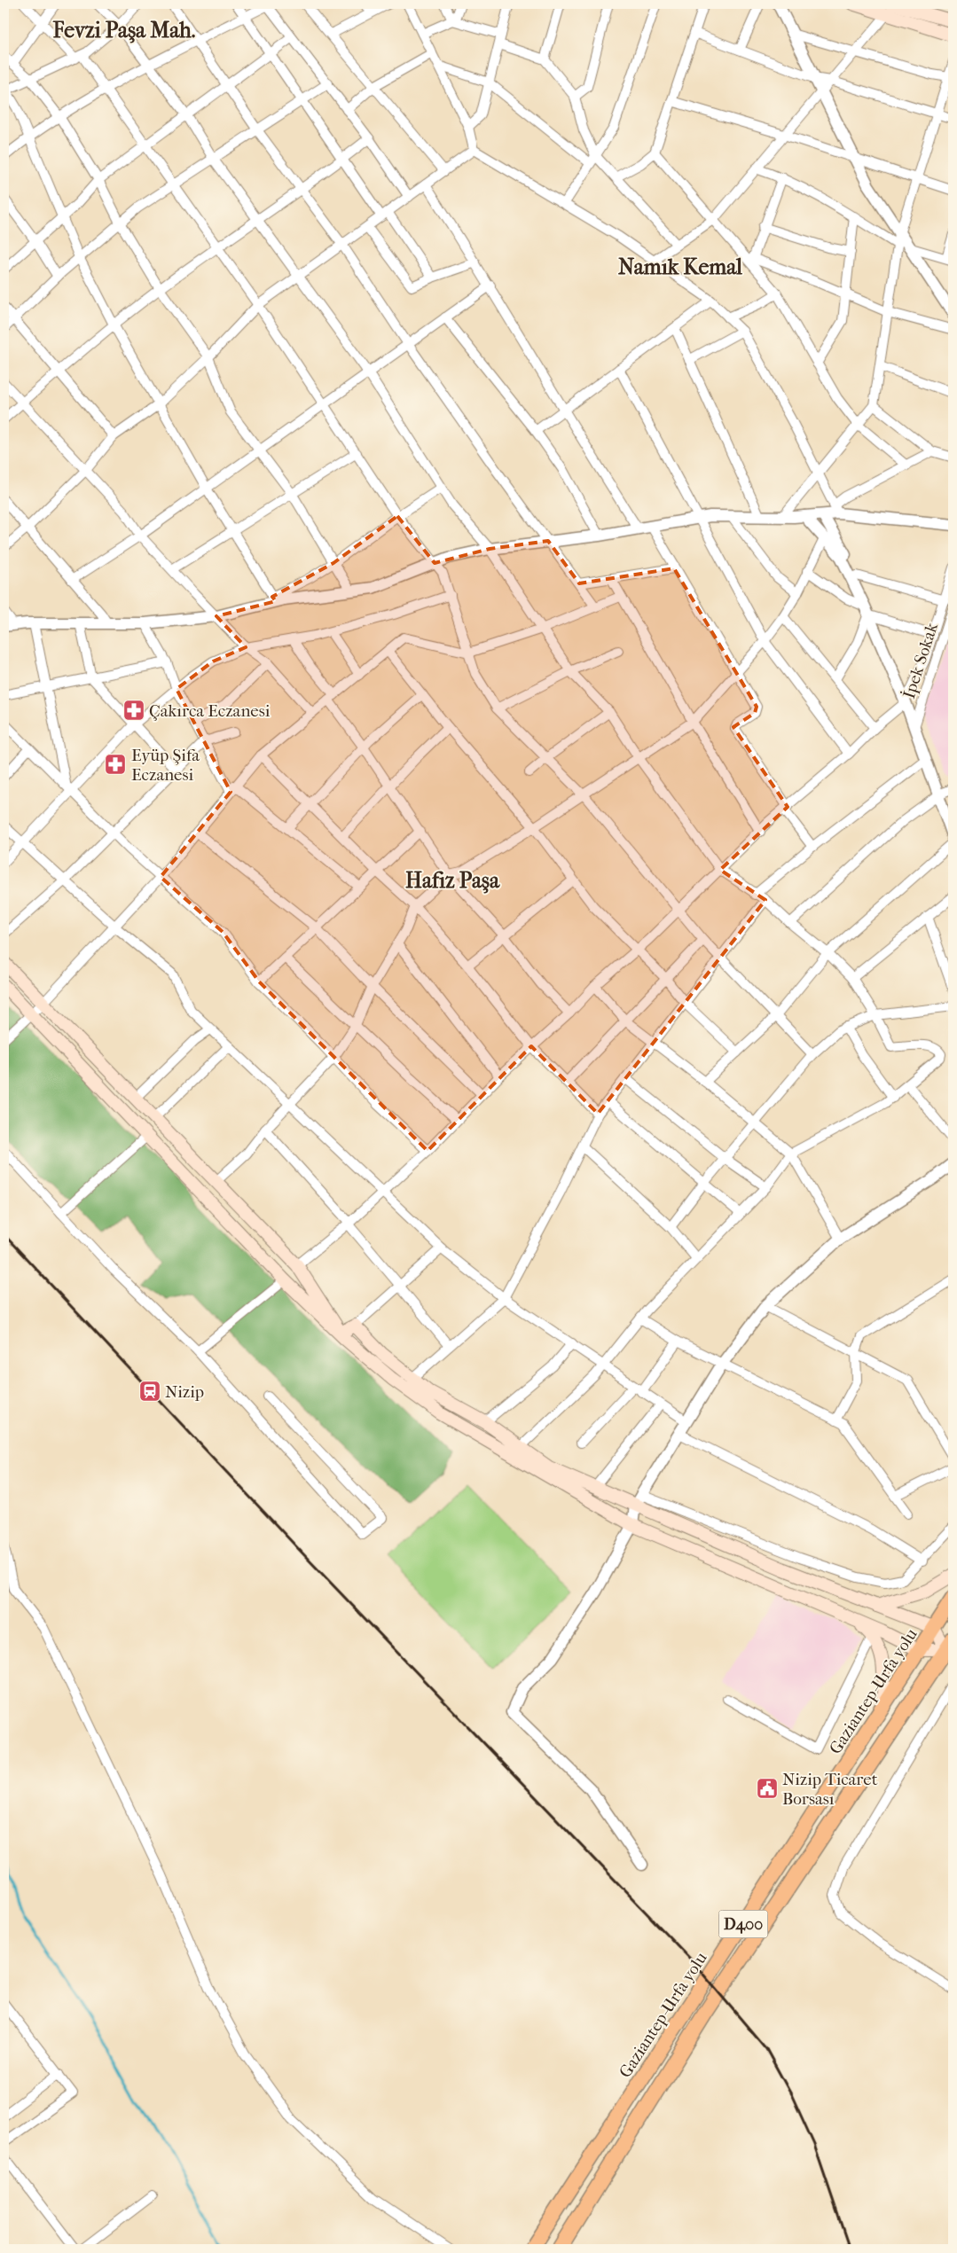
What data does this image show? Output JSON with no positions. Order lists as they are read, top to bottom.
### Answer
{
  "streets": {
    "highway": ["Gaziantep-Urfa yolu", "D400"],
    "street": ["İpek Sokak"]
  },
  "districts": ["Fevzi Paşa Mah.", "Namık Kemal", "Hafız Paşa"],
  "places": {
    "pharmacy": ["Çakırca Eczanesi", "Eyüp Şifa Eczanesi"],
    "station": ["Nizip"],
    "public building": ["Nizip Ticaret Borsası"]
  }
}
